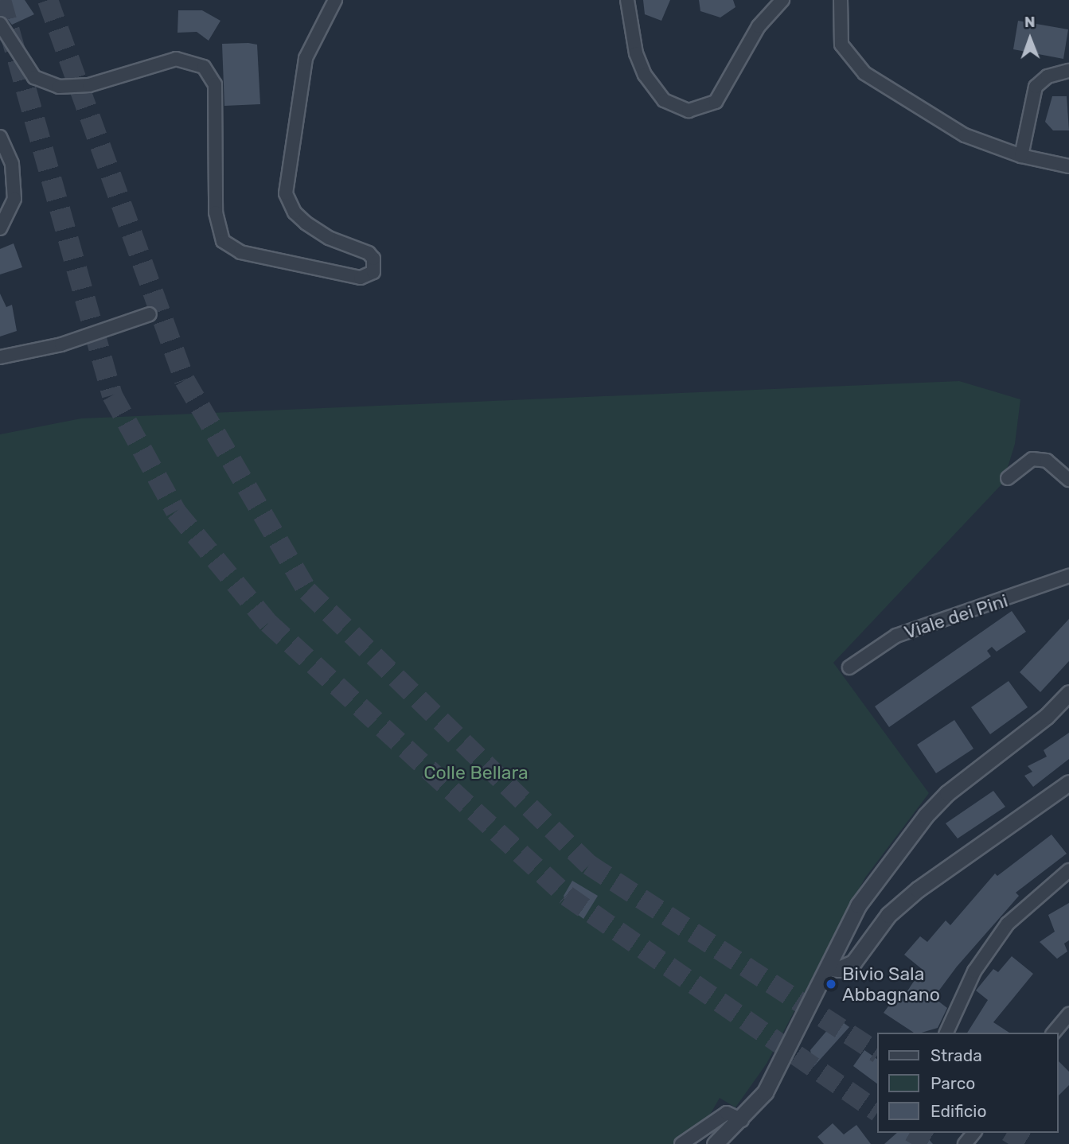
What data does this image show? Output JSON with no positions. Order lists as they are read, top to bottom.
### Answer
{
  "streets": {
    "street": ["Viale dei Pini"]
  },
  "parks": ["Colle Bellara"],
  "places": ["Bivio Sala Abbagnano"],
  "legend": ["Strada", "Parco", "Edificio"],
  "north": "top"
}
